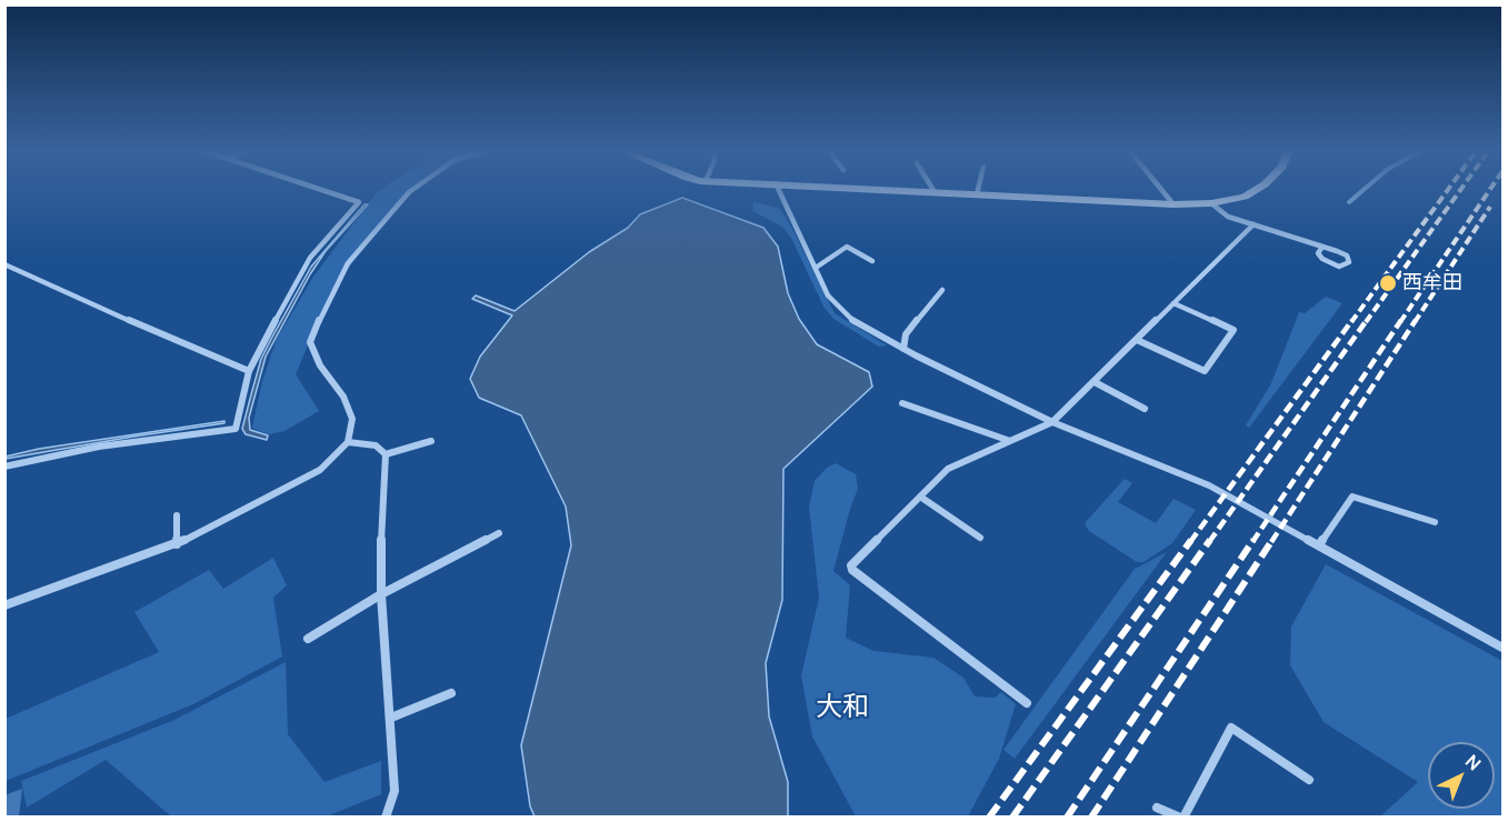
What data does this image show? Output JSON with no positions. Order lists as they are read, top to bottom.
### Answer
{
  "districts": ["大和"],
  "places": ["西牟田"],
  "north": "top right"
}
